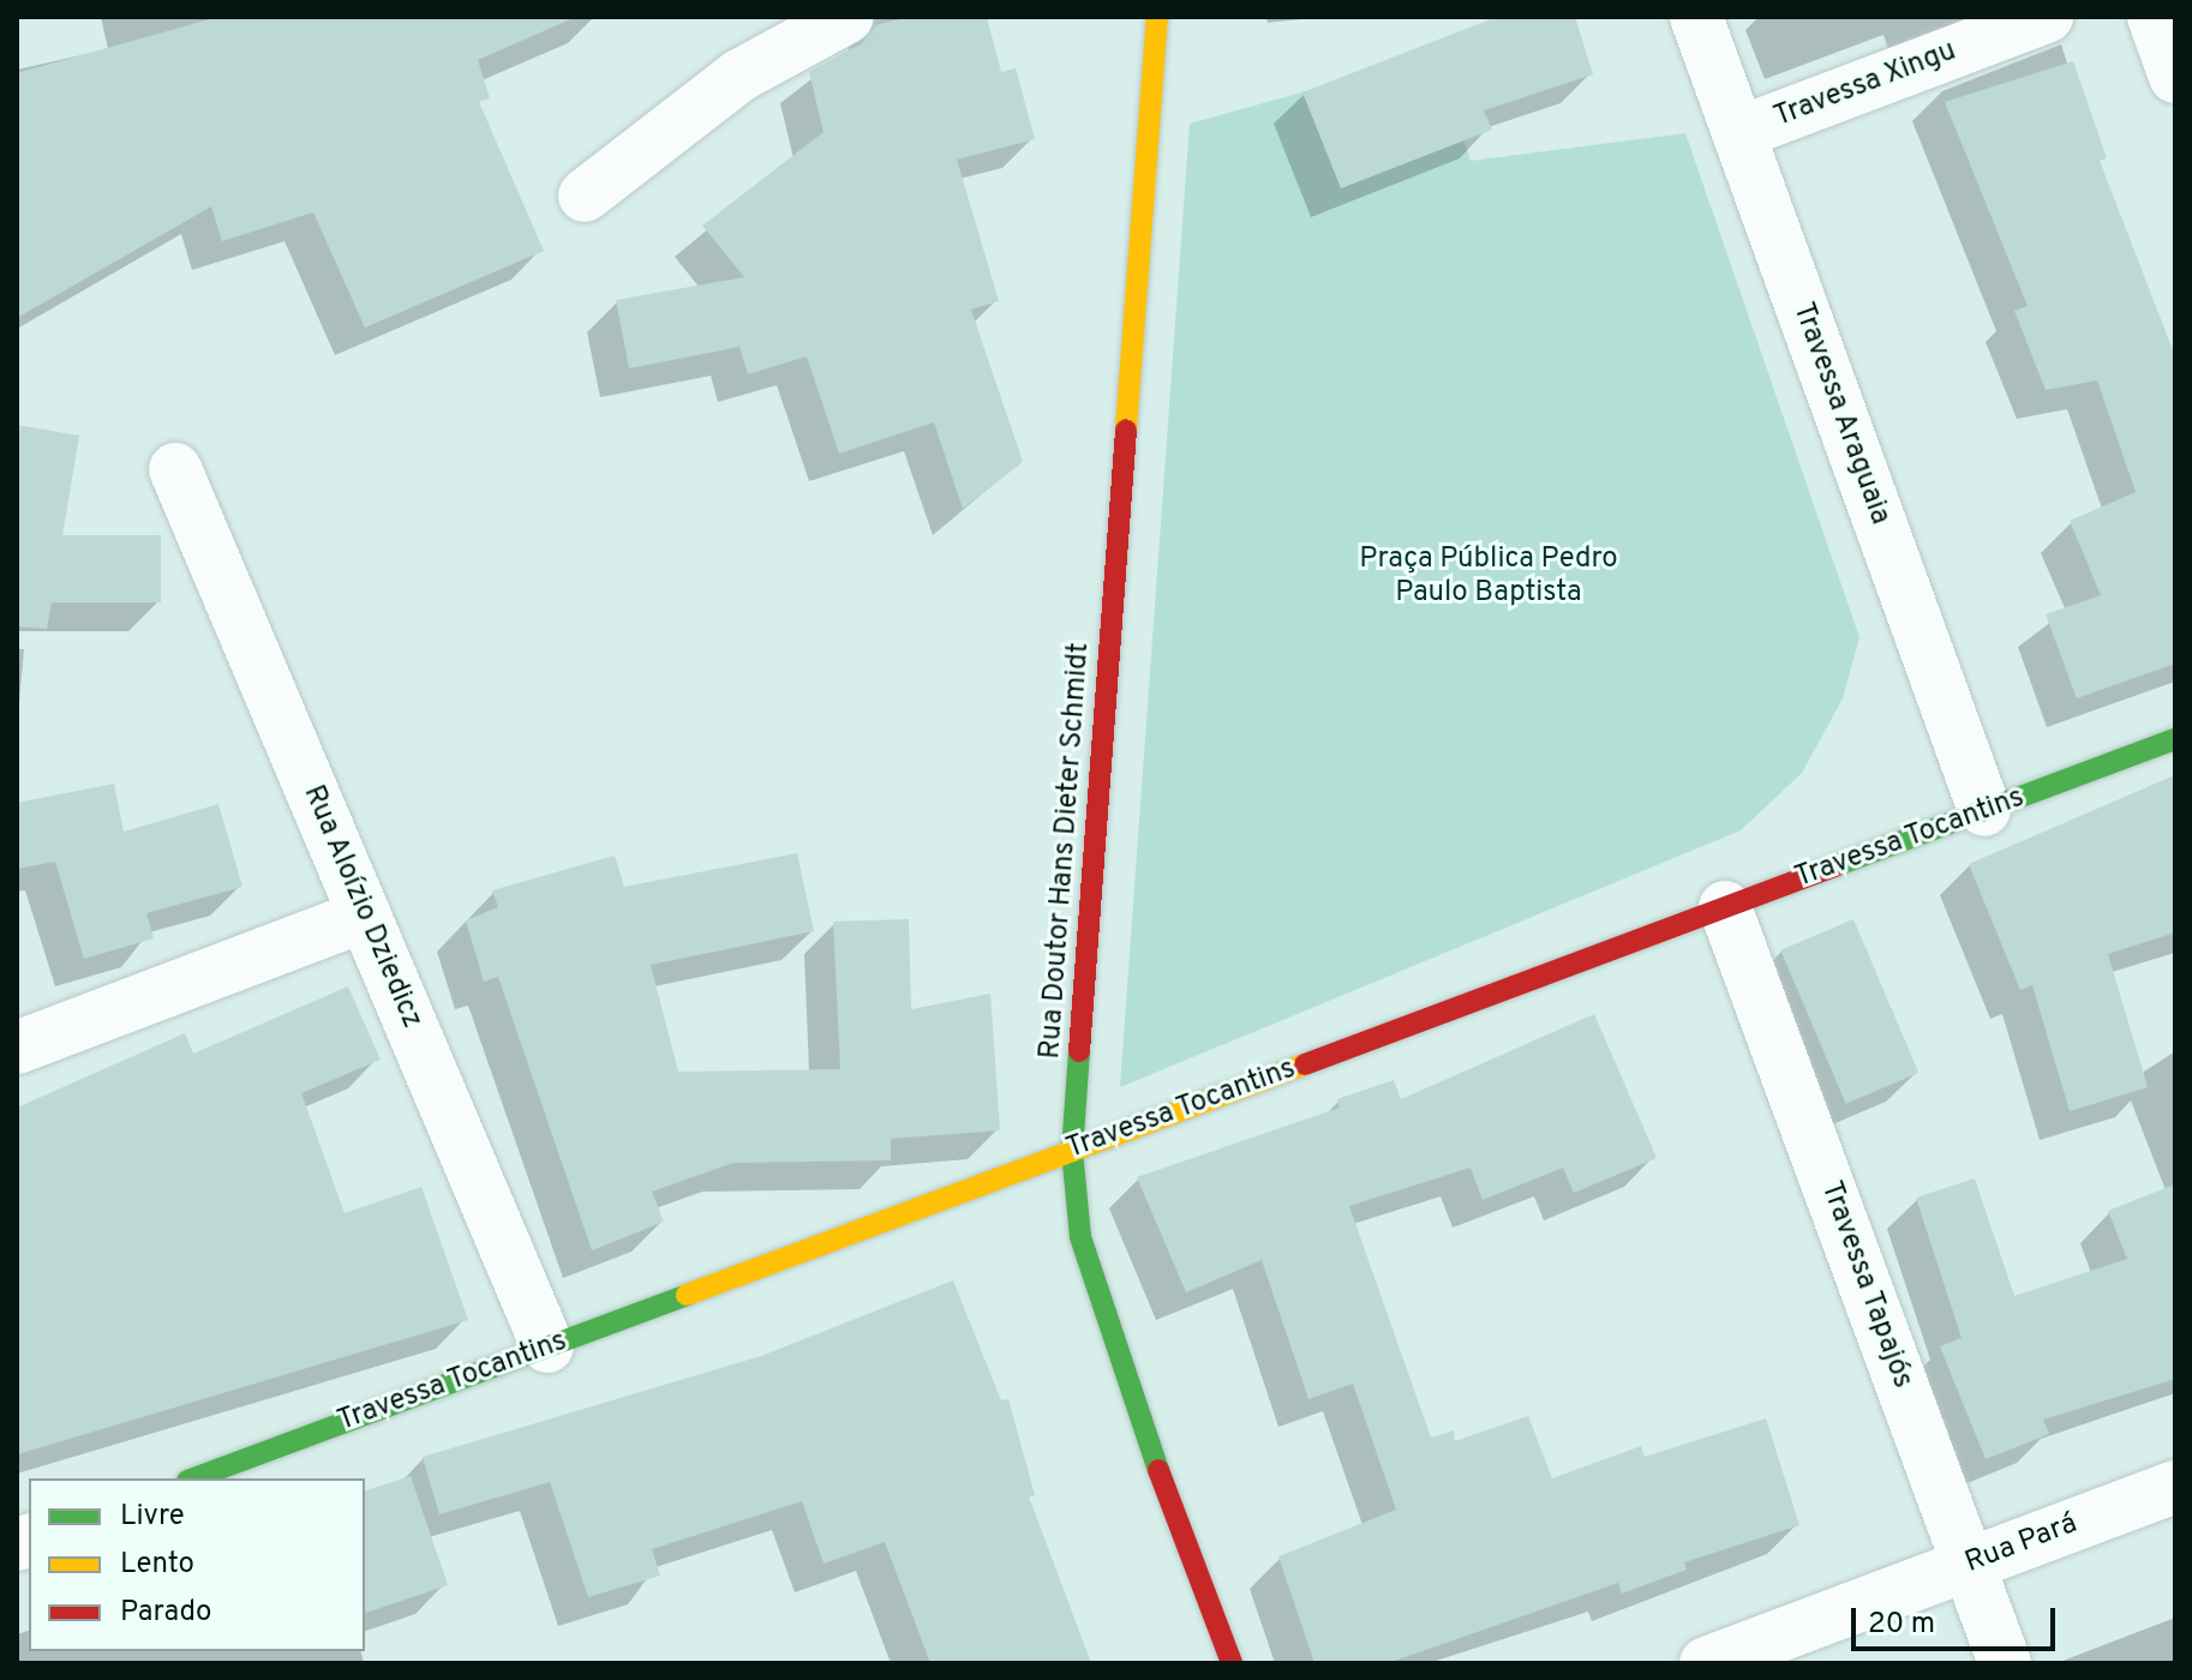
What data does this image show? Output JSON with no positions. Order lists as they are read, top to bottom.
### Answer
{
  "streets": {
    "street": [
      "Travessa Xingu",
      "Travessa Araguaia",
      "Travessa Tocantins",
      "Rua Doutor Hans Dieter Schmidt",
      "Rua Aloízio Dziedicz",
      "Travessa Tapajós",
      "Rua Pará"
    ]
  },
  "crossings": [
    ["Travessa Xingu", "Travessa Araguaia"],
    ["Travessa Araguaia", "Travessa Tocantins"],
    ["Travessa Tocantins", "Rua Doutor Hans Dieter Schmidt"],
    ["Travessa Tocantins", "Rua Aloízio Dziedicz"],
    ["Travessa Tocantins", "Travessa Tapajós"],
    ["Travessa Tapajós", "Rua Pará"]
  ],
  "parks": ["Praça Pública Pedro Paulo Baptista"],
  "legend": ["Livre", "Lento", "Parado"],
  "scale_bar": "20 m"
}
